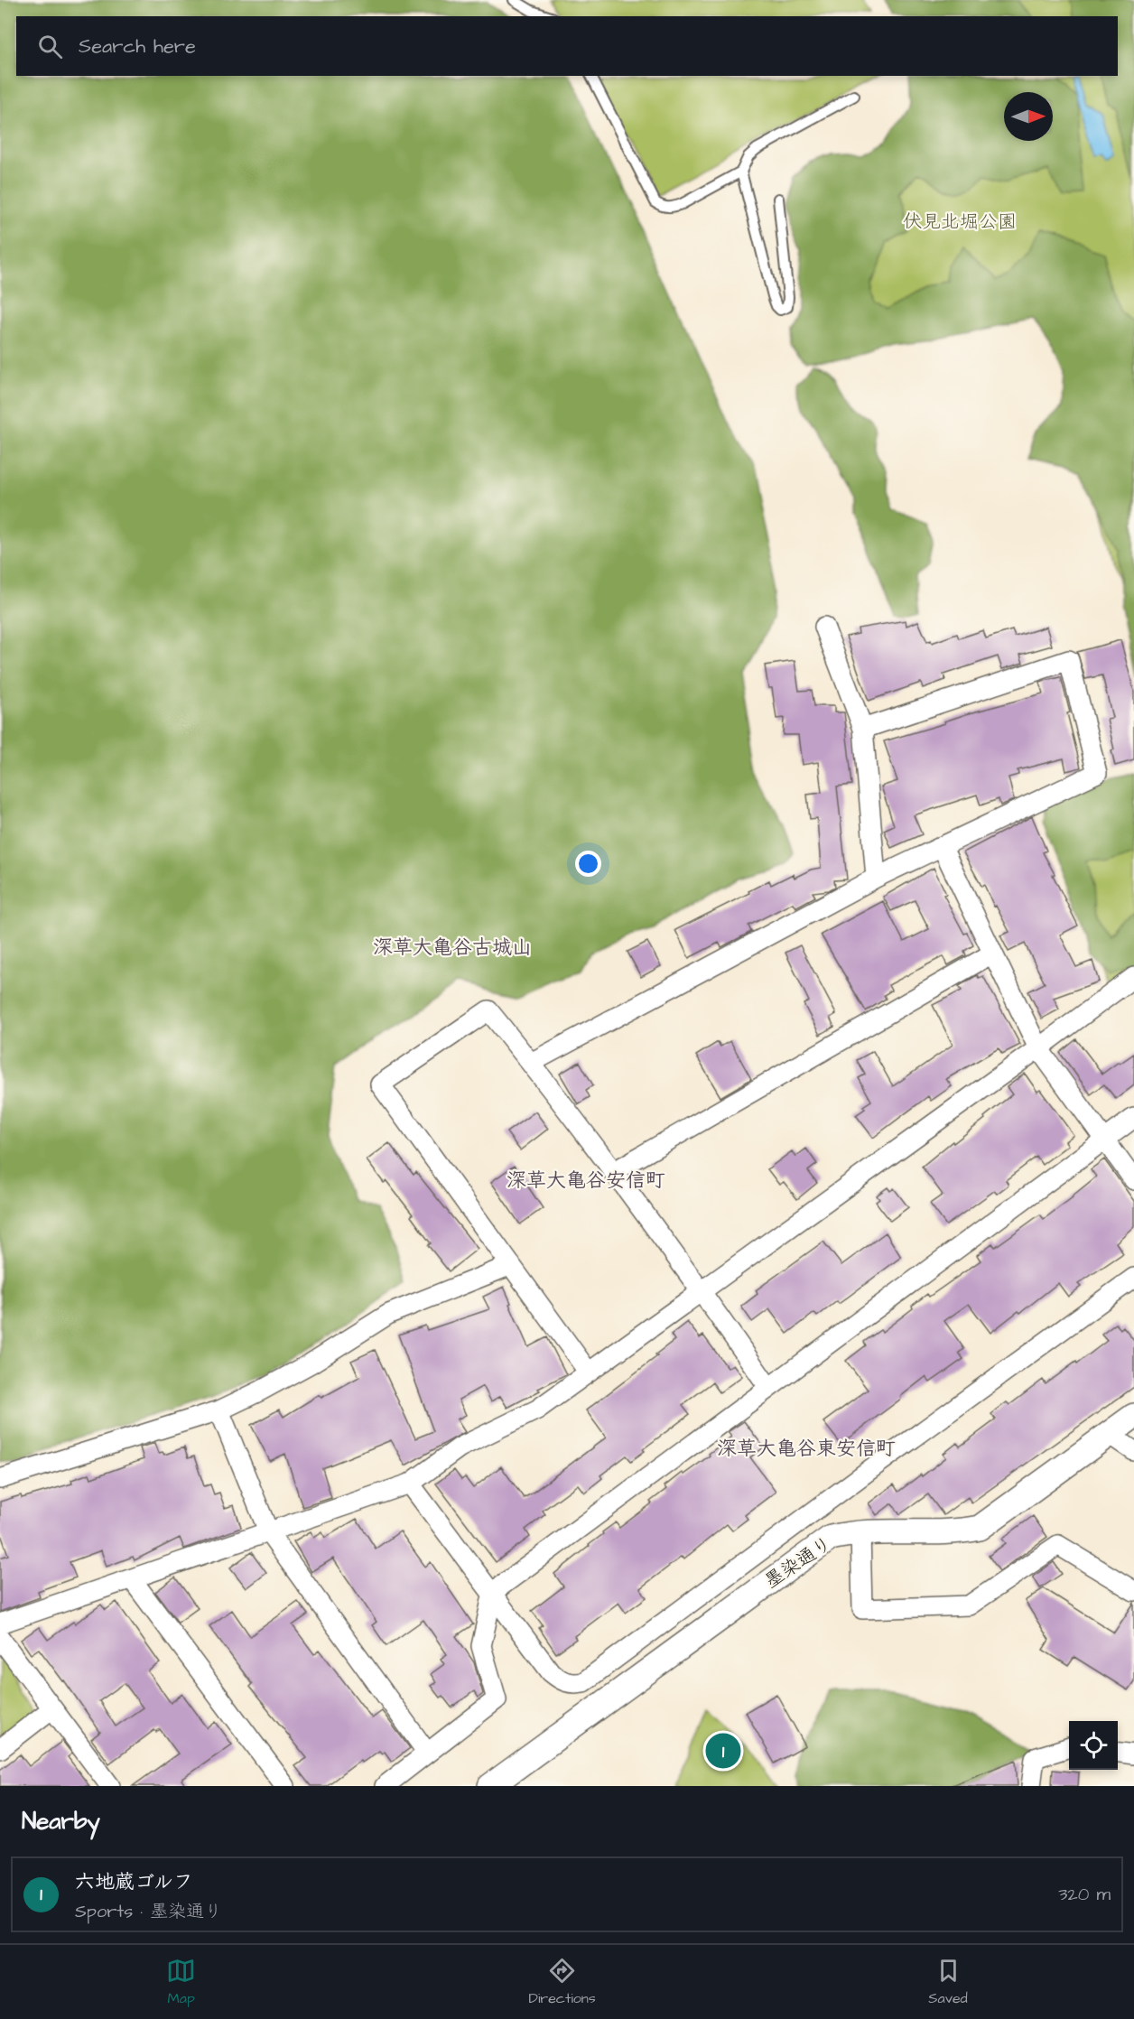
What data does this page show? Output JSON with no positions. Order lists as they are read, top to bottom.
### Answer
{
  "streets": {
    "street": ["墨染通り"]
  },
  "districts": ["深草大亀谷古城山", "深草大亀谷安信町", "深草大亀谷東安信町"],
  "parks": ["伏見北堀公園"],
  "north": "right",
  "page": {
    "search": "Search here",
    "pins": "1",
    "heading": "Nearby",
    "list": [
      {
        "mark": "1",
        "name": "六地蔵ゴルフ",
        "note": "Sports · 墨染通り",
        "value": "320 m"
      }
    ],
    "nav": ["Map", "Directions", "Saved"]
  }
}
